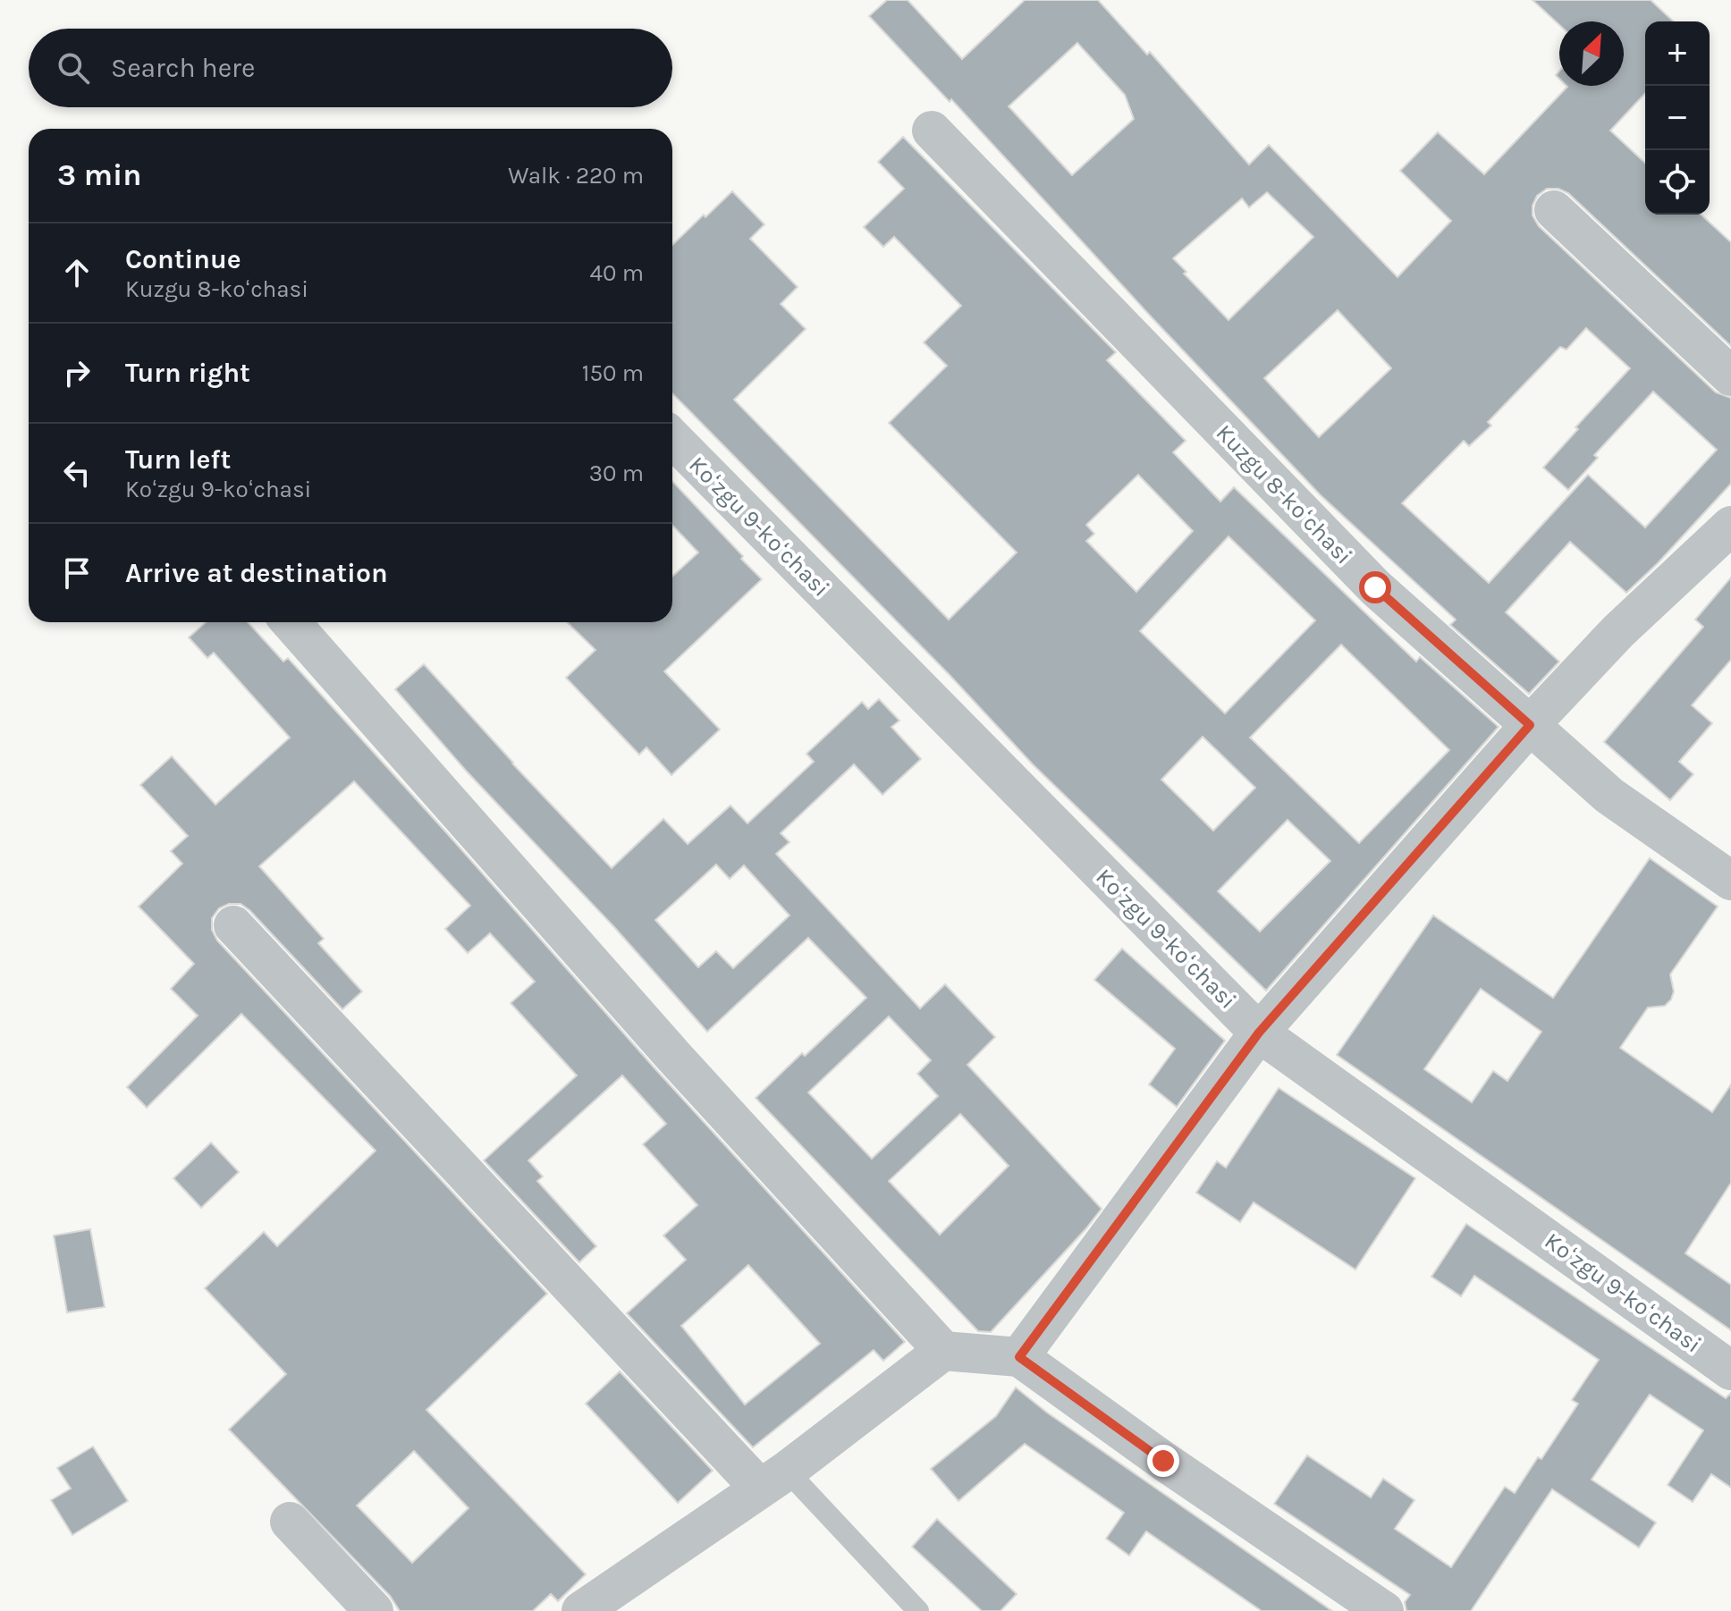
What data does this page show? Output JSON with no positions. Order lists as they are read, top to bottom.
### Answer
{
  "streets": {
    "street": ["Kuzgu 8-koʻchasi", "Koʻzgu 9-koʻchasi"]
  },
  "north": "top right",
  "page": {
    "map_buttons": ["+", "−"],
    "search": "Search here",
    "heading": ["3 min", "Walk · 220 m"],
    "list": [
      ["Continue", "Kuzgu 8-koʻchasi", "40 m"],
      ["Turn right", "150 m"],
      ["Turn left", "Koʻzgu 9-koʻchasi", "30 m"],
      "Arrive at destination"
    ]
  }
}
